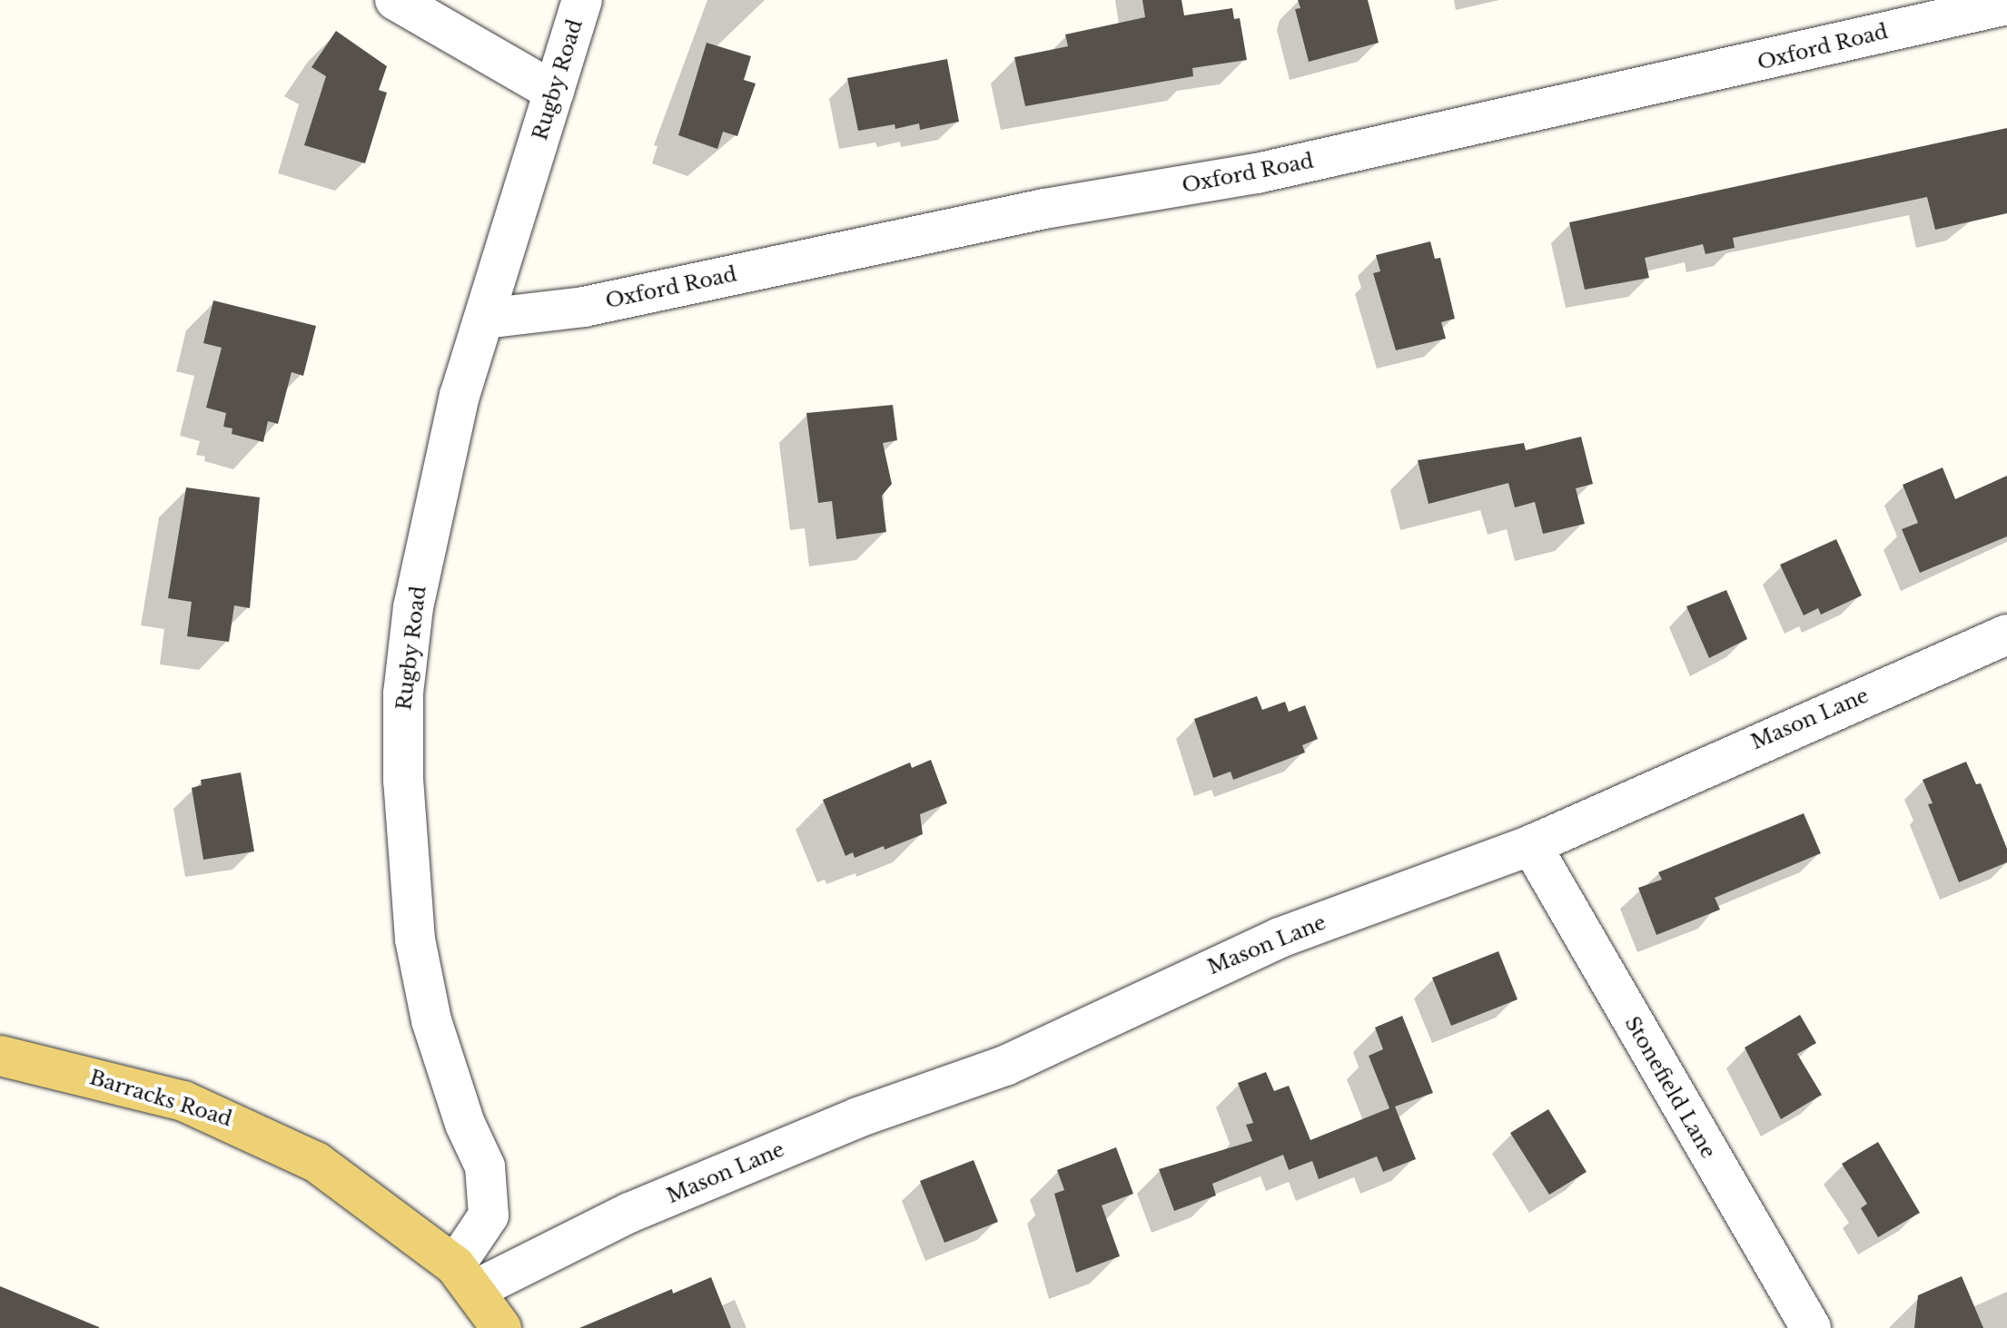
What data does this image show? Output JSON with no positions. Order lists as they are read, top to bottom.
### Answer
{
  "streets": {
    "main road": ["Barracks Road"],
    "street": [
      "Oxford Road",
      "Rugby Road",
      "Mason Lane",
      "Stonefield Lane"
    ]
  },
  "crossings": [
    ["Oxford Road", "Rugby Road"],
    ["Rugby Road", "Mason Lane"],
    ["Rugby Road", "Barracks Road"],
    ["Mason Lane", "Stonefield Lane"],
    ["Mason Lane", "Barracks Road"]
  ]
}
